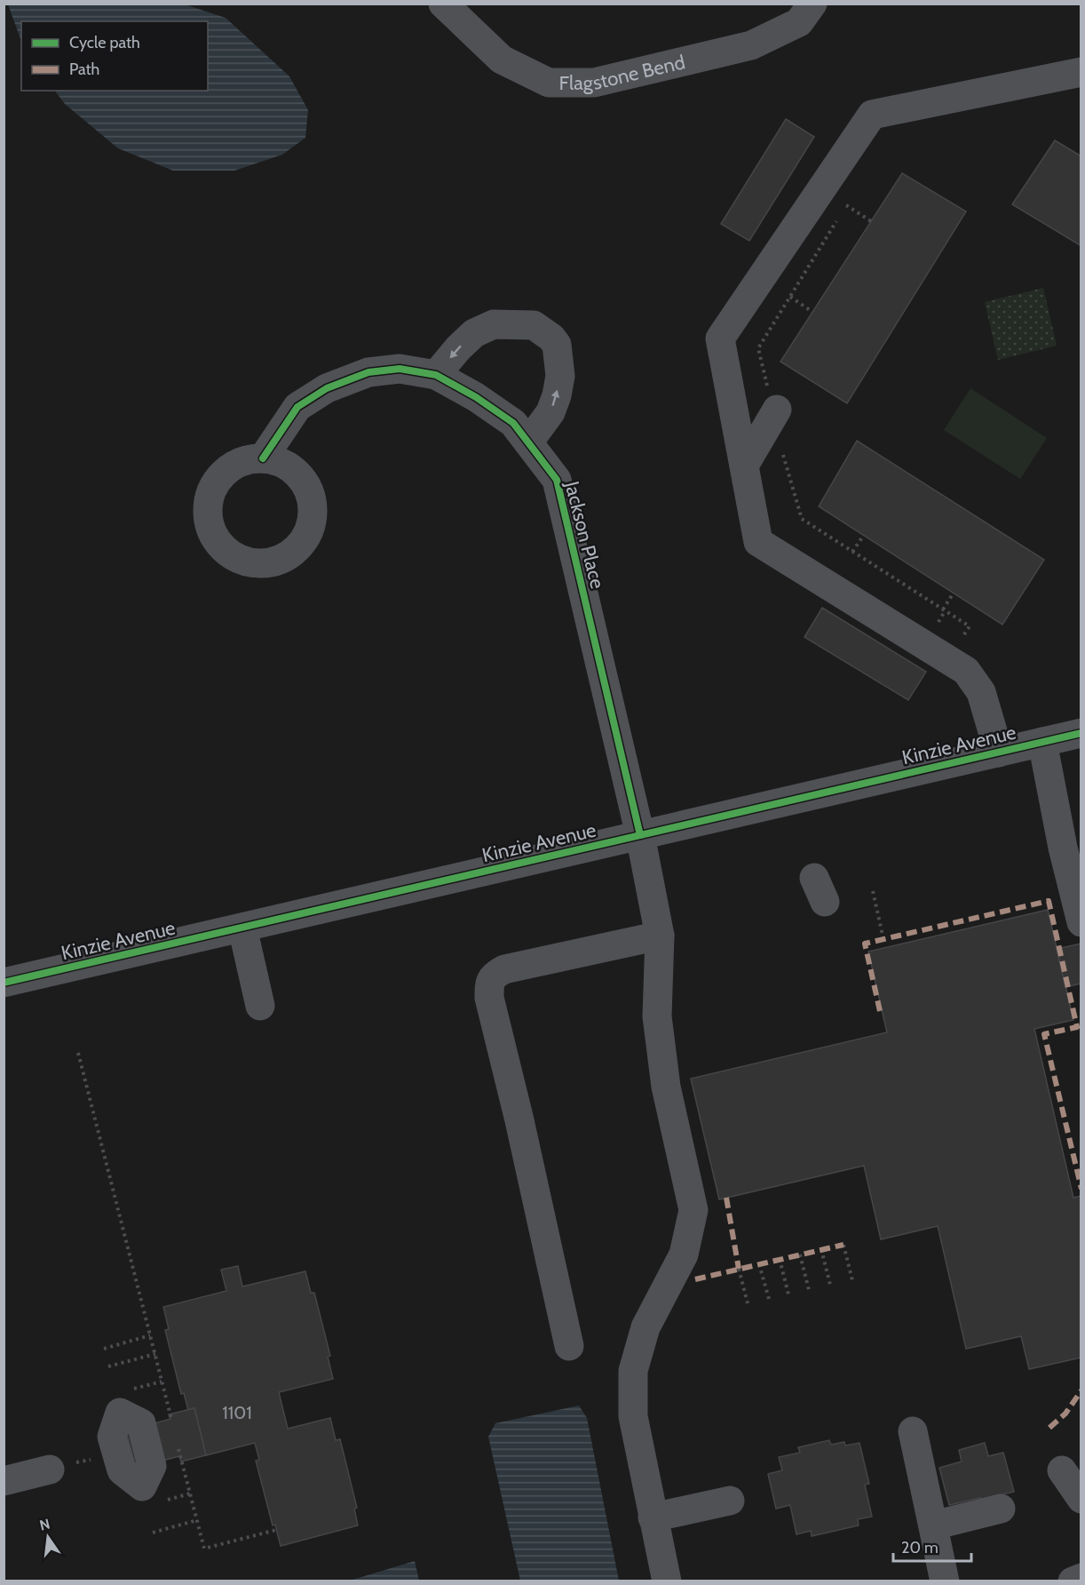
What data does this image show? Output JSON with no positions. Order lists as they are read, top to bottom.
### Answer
{
  "streets": {
    "street": ["Flagstone Bend", "Jackson Place", "Kinzie Avenue"]
  },
  "crossings": [
    ["Jackson Place", "Kinzie Avenue"]
  ],
  "house_numbers": ["1101"],
  "legend": ["Cycle path", "Path"],
  "scale_bar": "20 m",
  "north": "top"
}
